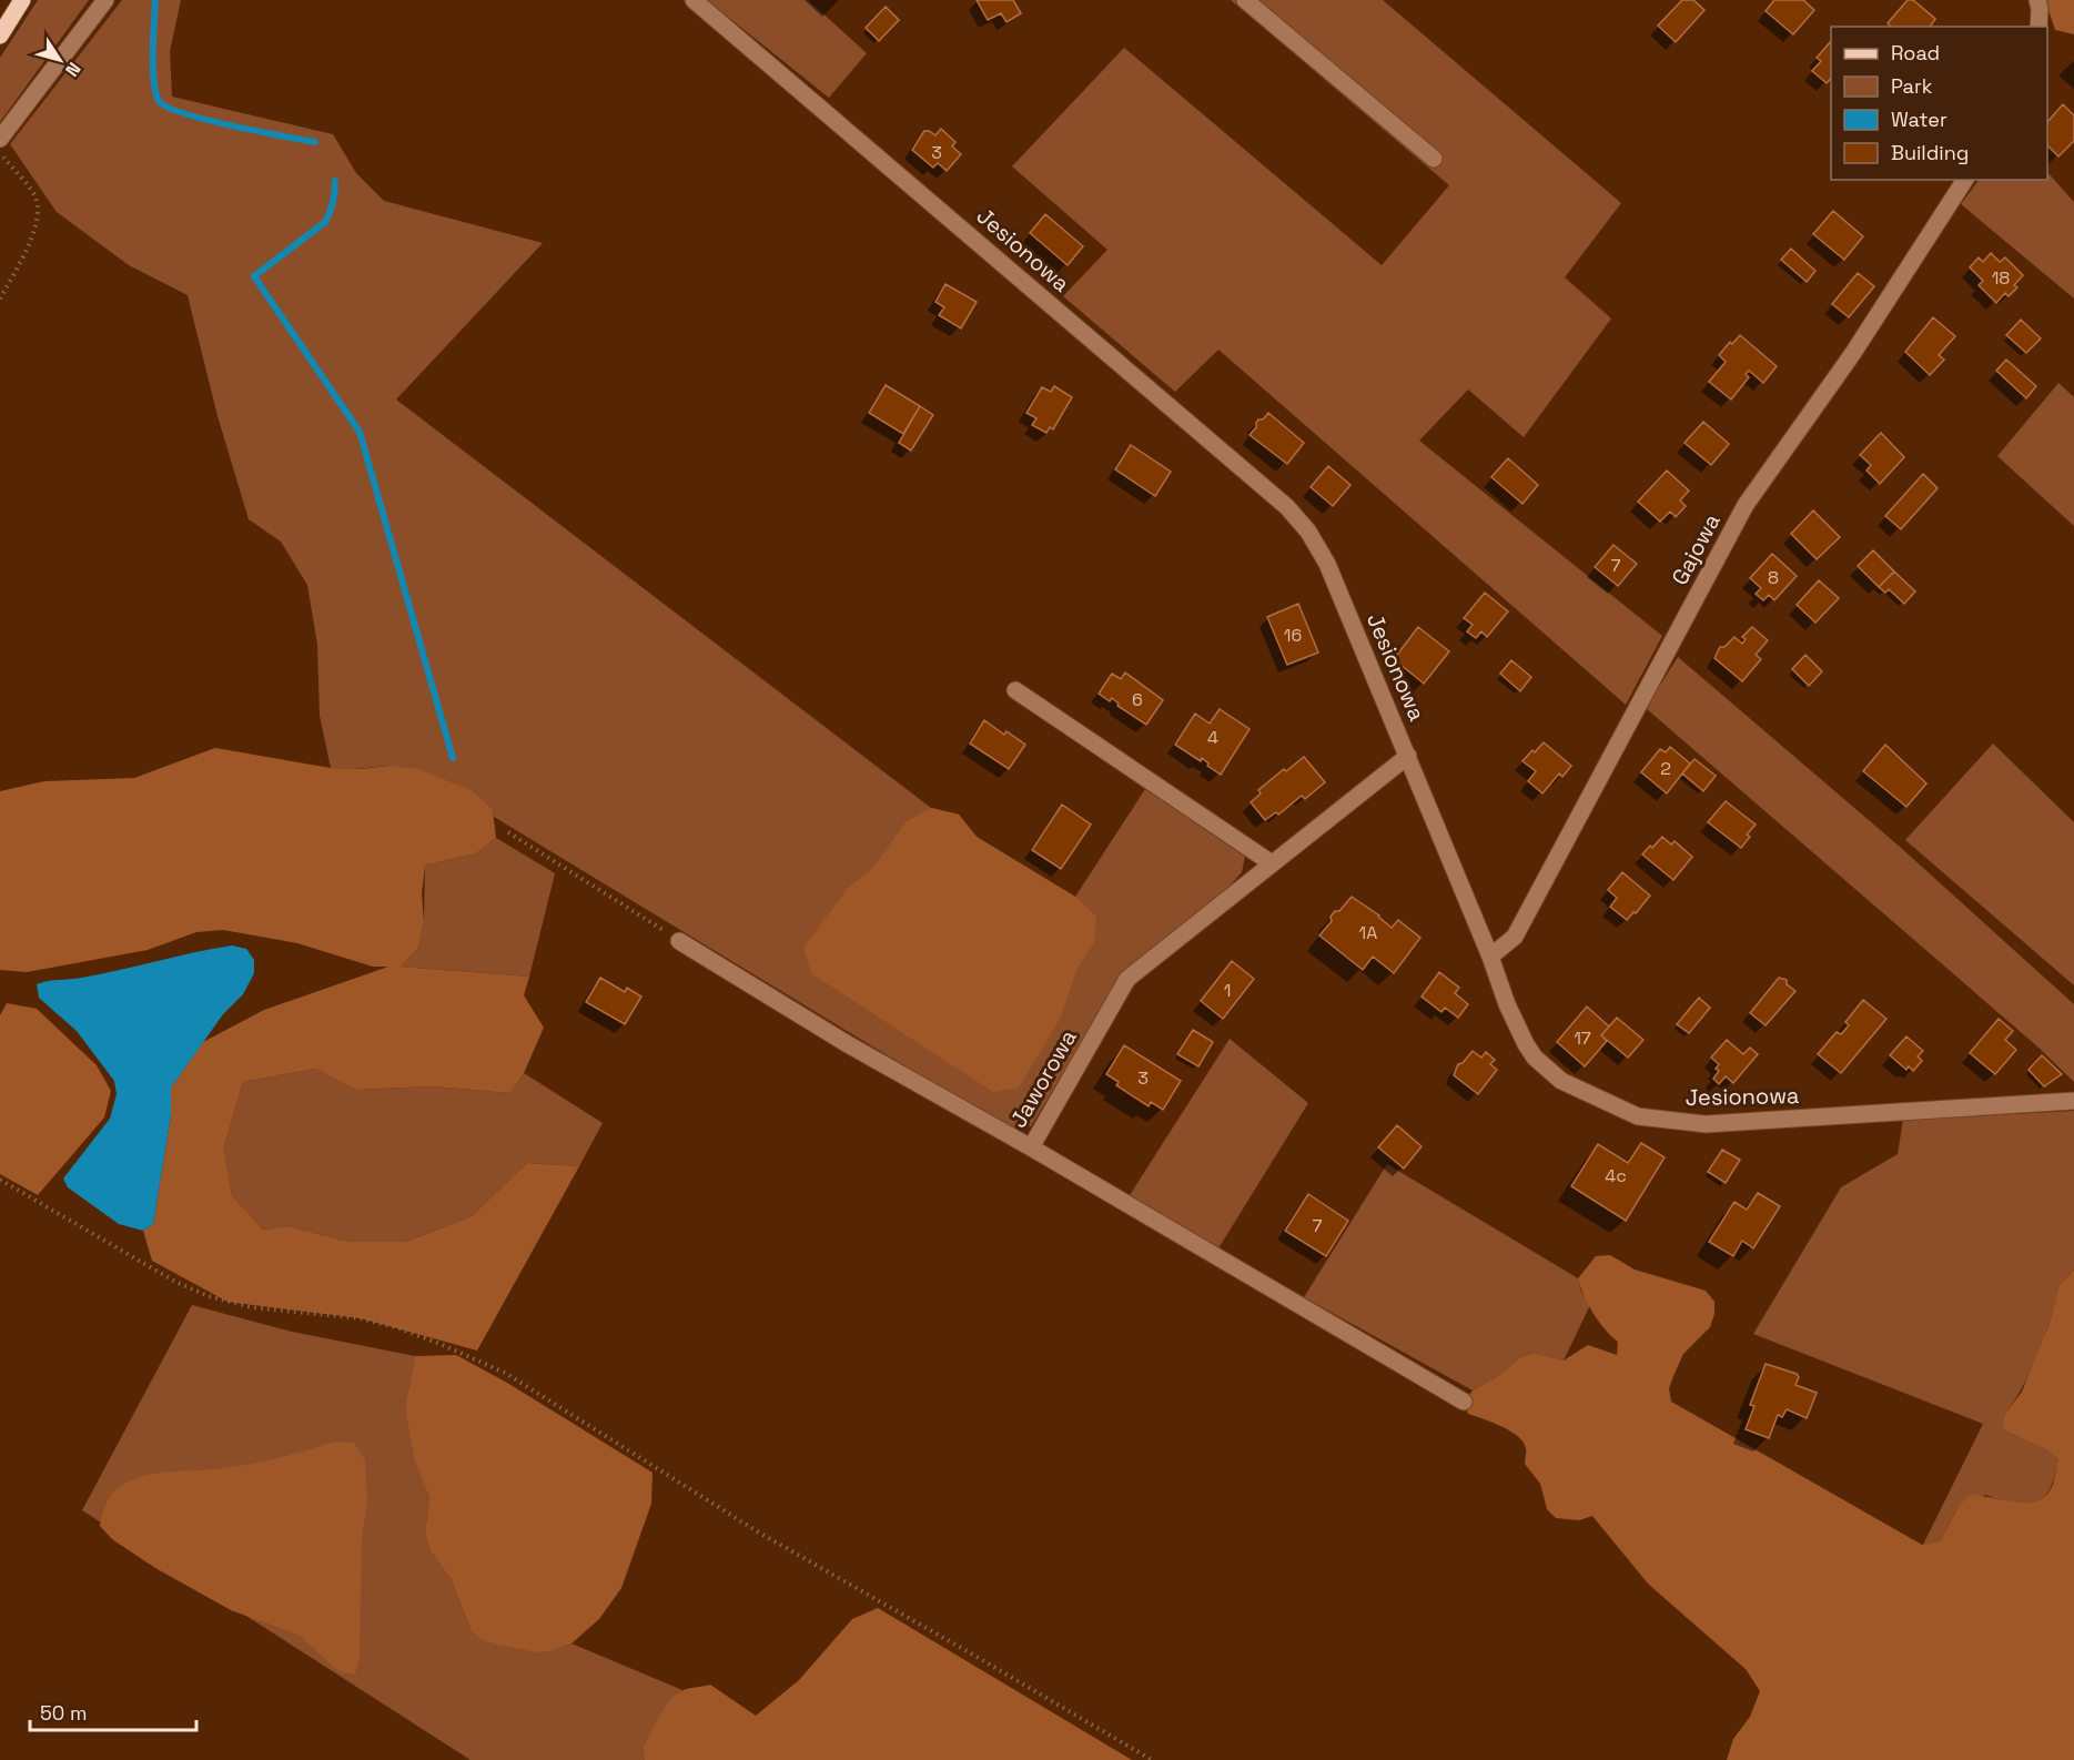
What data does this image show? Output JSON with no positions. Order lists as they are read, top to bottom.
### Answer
{
  "streets": {
    "street": ["Jesionowa", "Gajowa", "Jaworowa"]
  },
  "crossings": [
    ["Jesionowa", "Gajowa"],
    ["Jesionowa", "Jaworowa"]
  ],
  "house_numbers": [
    "3",
    "18",
    "7",
    "8",
    "16",
    "6",
    "4",
    "2",
    "1A",
    "1",
    "17",
    "3",
    "4c",
    "7"
  ],
  "legend": [
    "Road",
    "Park",
    "Water",
    "Building"
  ],
  "scale_bar": "50 m",
  "north": "bottom right"
}
